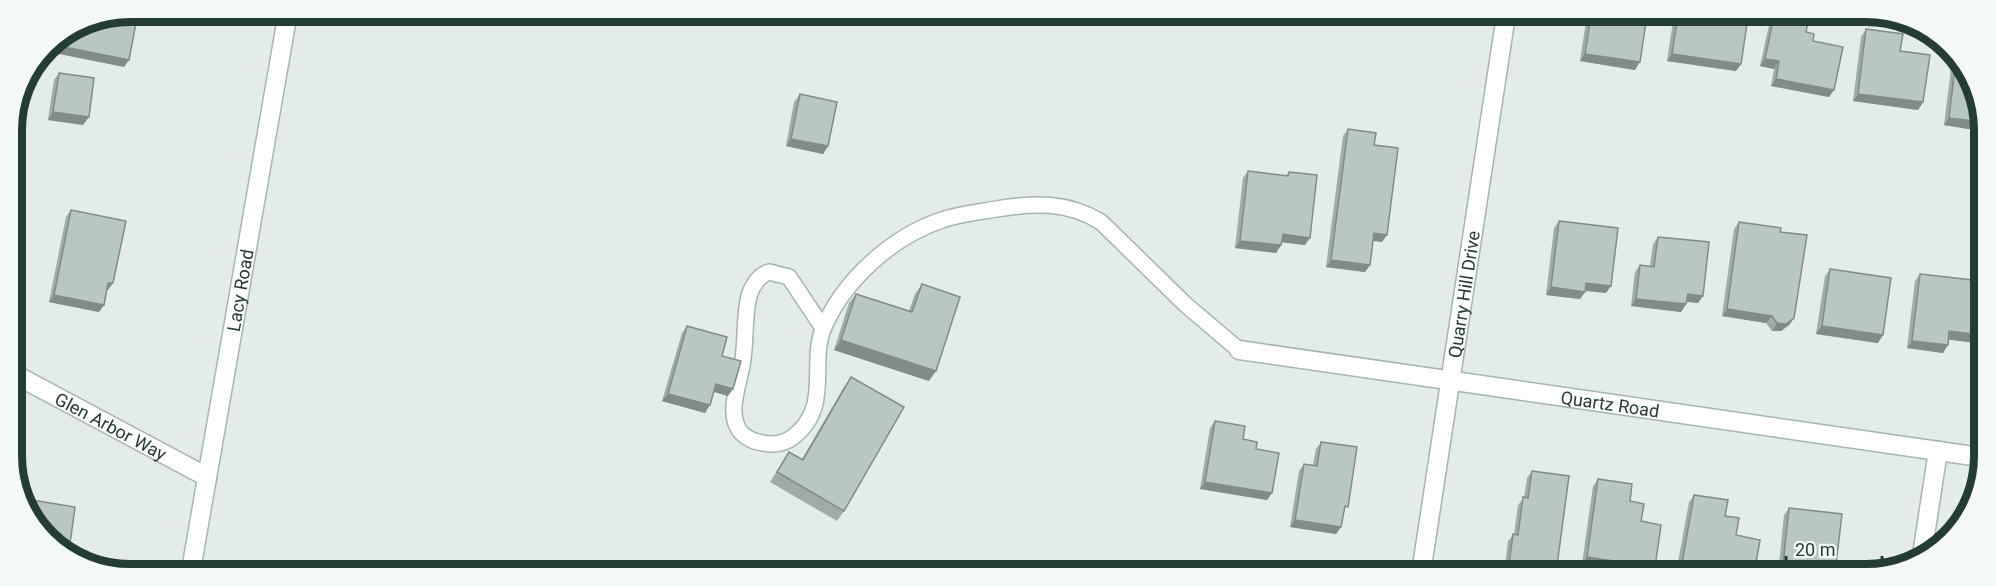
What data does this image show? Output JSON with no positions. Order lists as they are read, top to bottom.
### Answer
{
  "streets": {
    "street": [
      "Lacy Road",
      "Quarry Hill Drive",
      "Quartz Road",
      "Glen Arbor Way"
    ]
  },
  "crossings": [
    ["Lacy Road", "Glen Arbor Way"],
    ["Quarry Hill Drive", "Quartz Road"]
  ],
  "scale_bar": "20 m"
}
